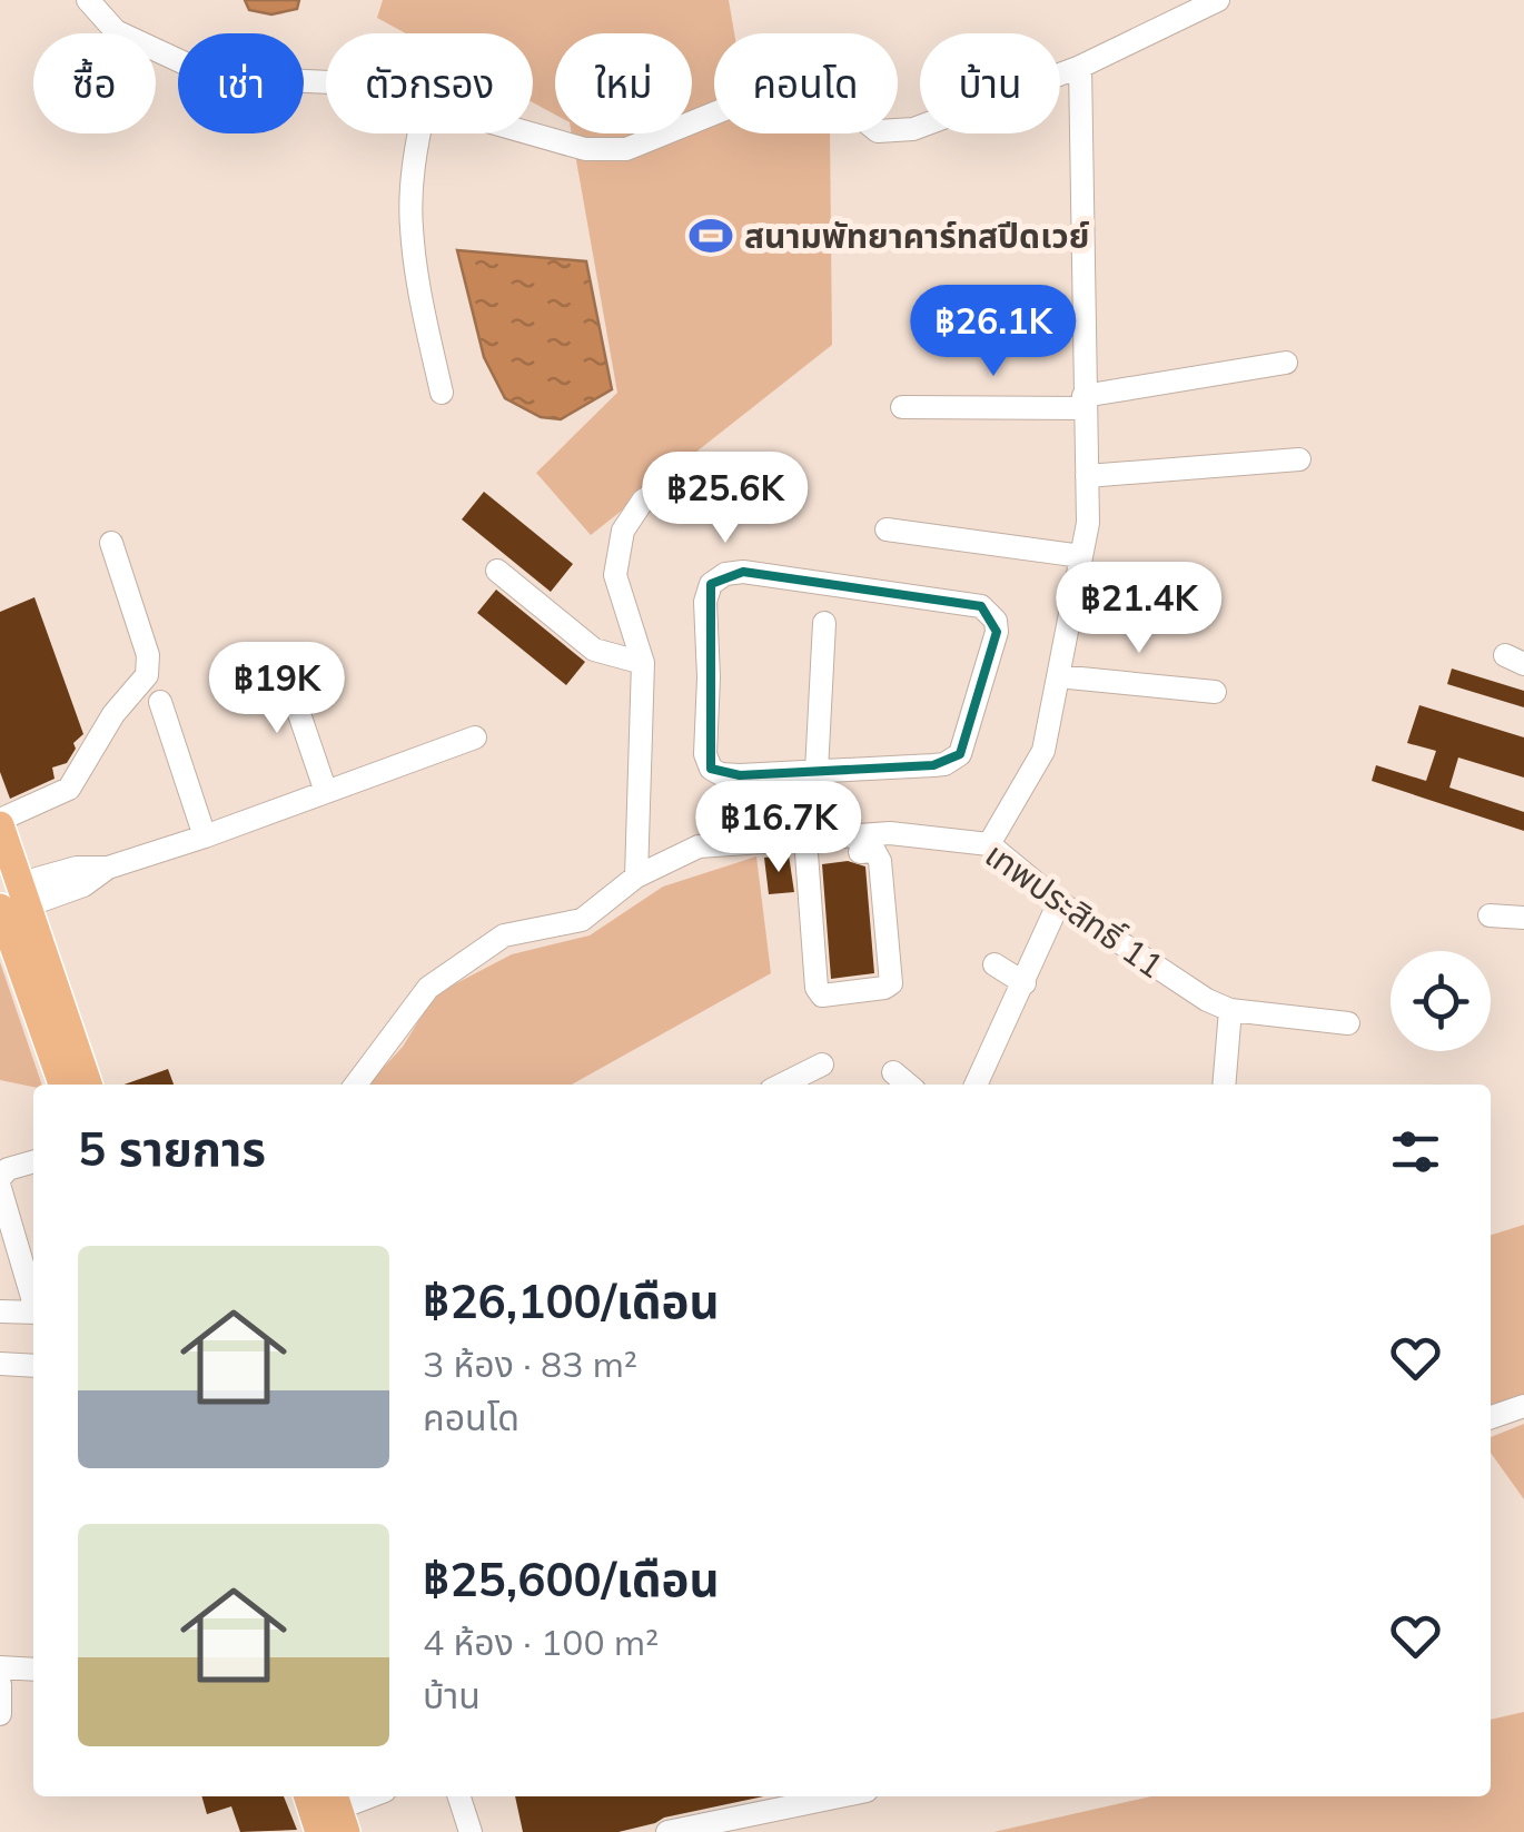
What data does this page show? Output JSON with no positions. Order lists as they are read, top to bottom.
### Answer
{
  "streets": {
    "street": ["เทพประสิทธิ์ 11"]
  },
  "places": {
    "sports": ["สนามพัทยาคาร์ทสปีดเวย์"]
  },
  "page": {
    "chip": [
      "ซื้อ",
      "เช่า",
      "ตัวกรอง",
      "ใหม่",
      "คอนโด",
      "บ้าน"
    ],
    "price": [
      "฿26.1K",
      "฿25.6K",
      "฿21.4K",
      "฿19K",
      "฿16.7K"
    ],
    "heading": "5 รายการ",
    "list": [
      {
        "name": "฿26,100/เดือน",
        "note": "3 ห้อง · 83 m² · คอนโด"
      },
      {
        "name": "฿25,600/เดือน",
        "note": "4 ห้อง · 100 m² · บ้าน"
      }
    ]
  }
}
